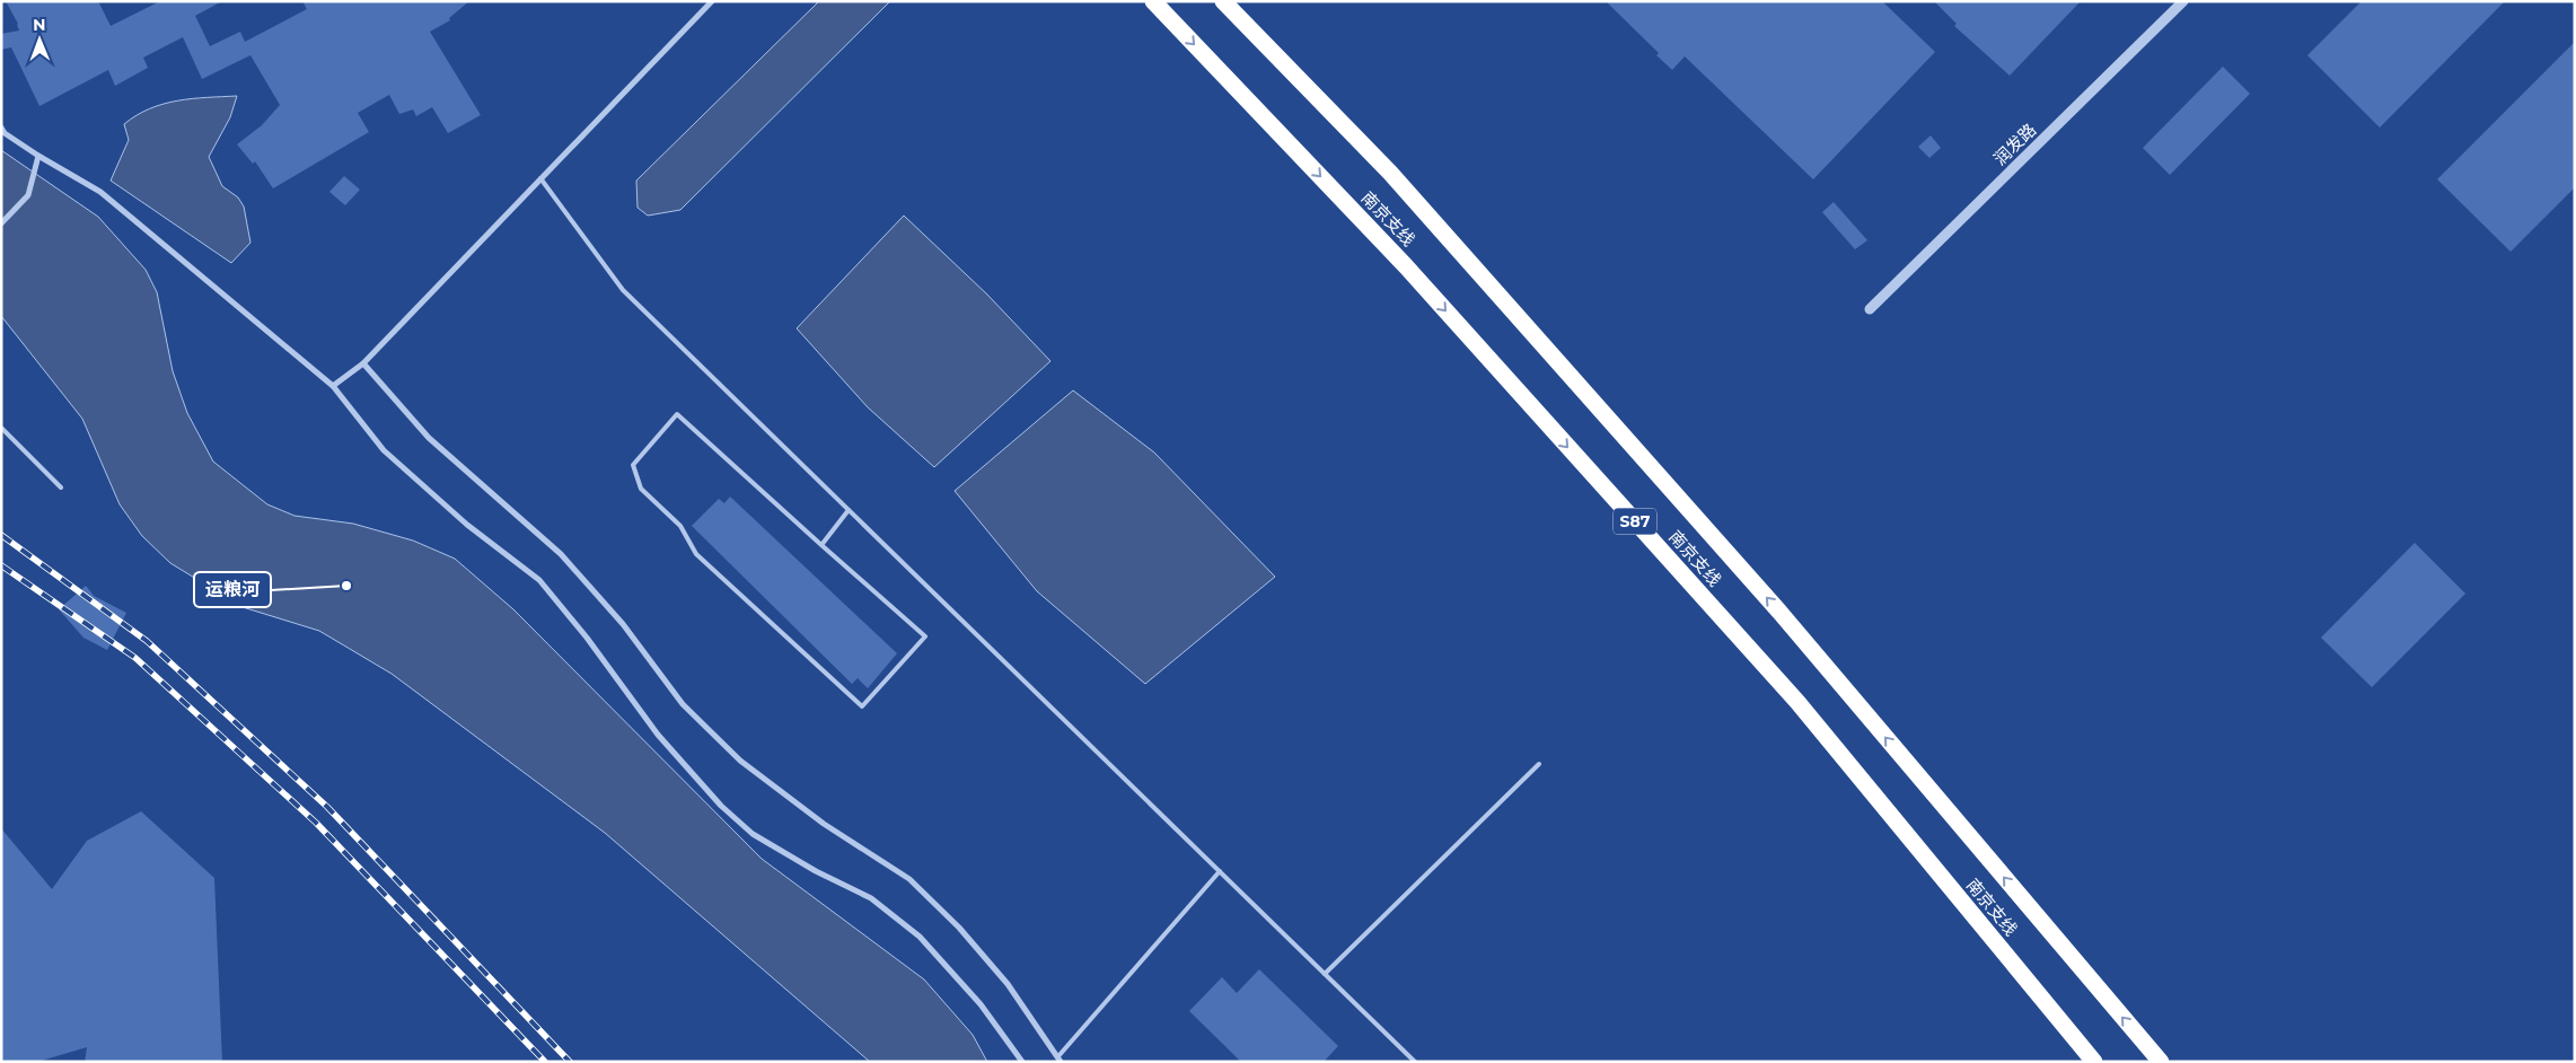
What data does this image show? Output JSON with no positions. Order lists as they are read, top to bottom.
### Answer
{
  "streets": {
    "highway": ["南京支线", "S87"],
    "street": ["润发路"]
  },
  "places": ["运粮河"],
  "north": "top"
}
